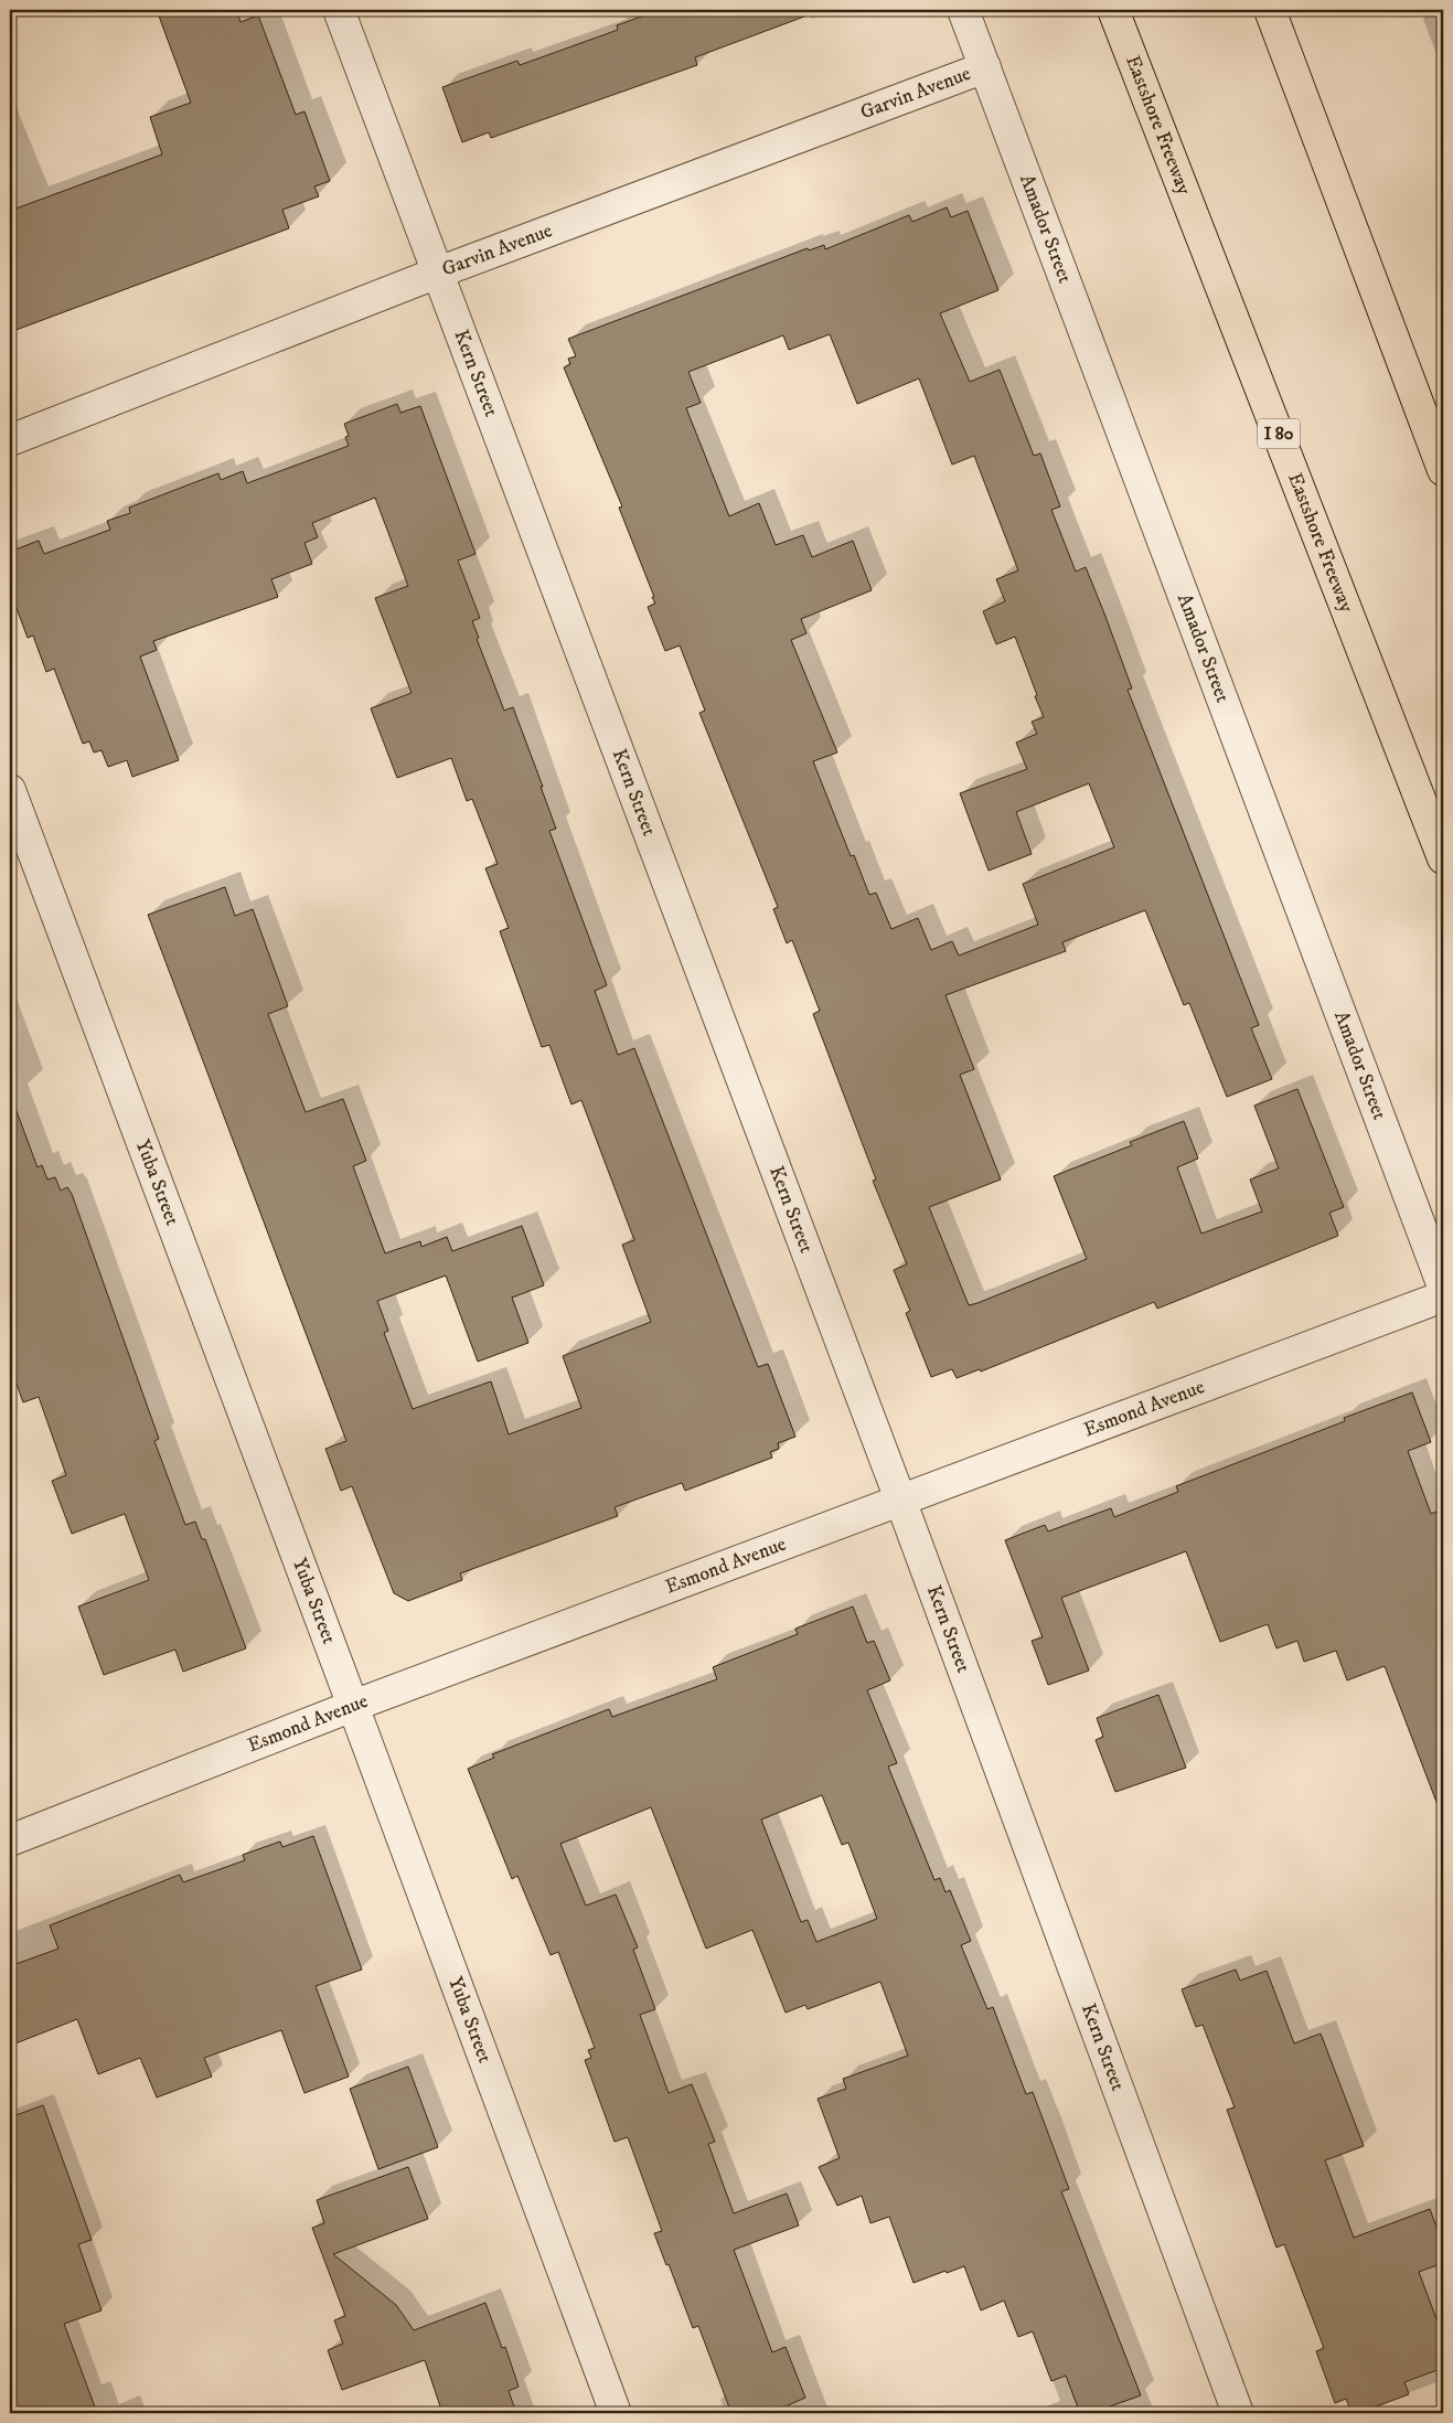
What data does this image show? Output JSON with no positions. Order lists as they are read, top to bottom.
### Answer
{
  "streets": {
    "highway": ["Eastshore Freeway", "I 80"],
    "street": [
      "Garvin Avenue",
      "Amador Street",
      "Kern Street",
      "Yuba Street",
      "Esmond Avenue"
    ]
  },
  "crossings": [
    ["Garvin Avenue", "Amador Street"],
    ["Garvin Avenue", "Kern Street"],
    ["Kern Street", "Esmond Avenue"],
    ["Yuba Street", "Esmond Avenue"]
  ]
}
